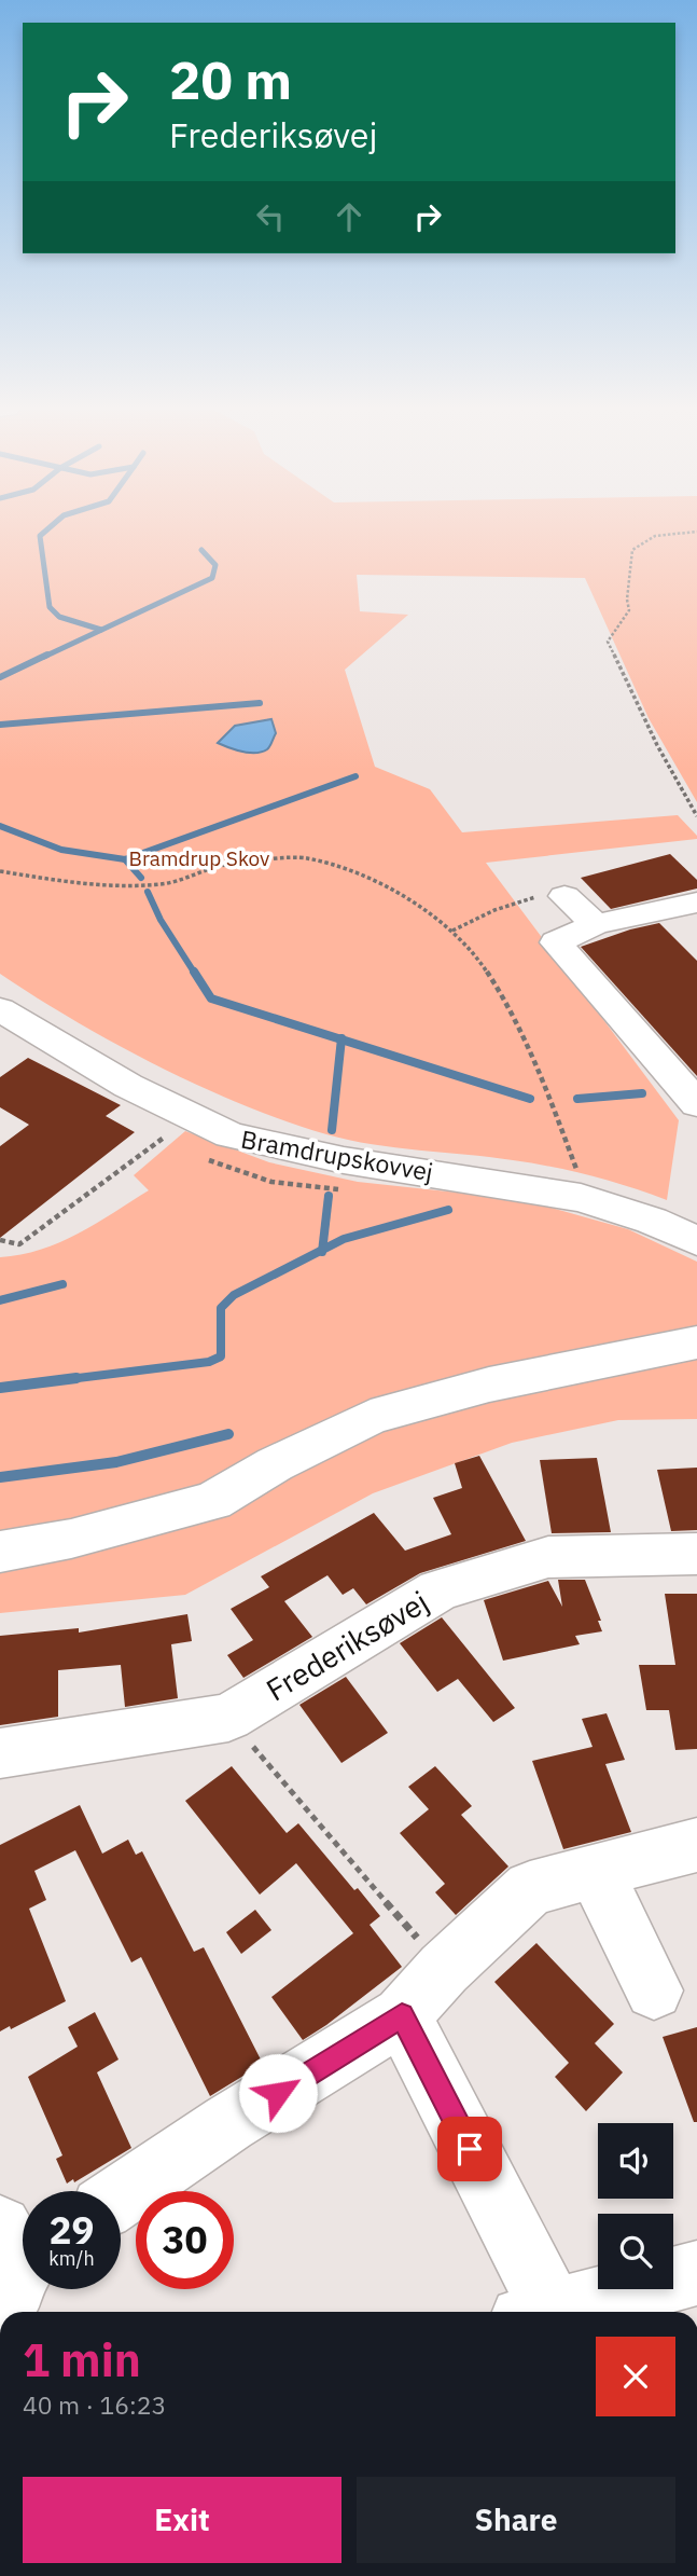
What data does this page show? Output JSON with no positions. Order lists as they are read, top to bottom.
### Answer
{
  "streets": {
    "street": ["Bramdrupskovvej", "Frederiksøvej"]
  },
  "parks": ["Bramdrup Skov"],
  "page": {
    "turn": ["20 m", "Frederiksøvej"],
    "speed": "29 km/h",
    "limit": "30",
    "heading": ["1 min", "40 m · 16:23"],
    "buttons": ["Exit", "Share"]
  }
}
